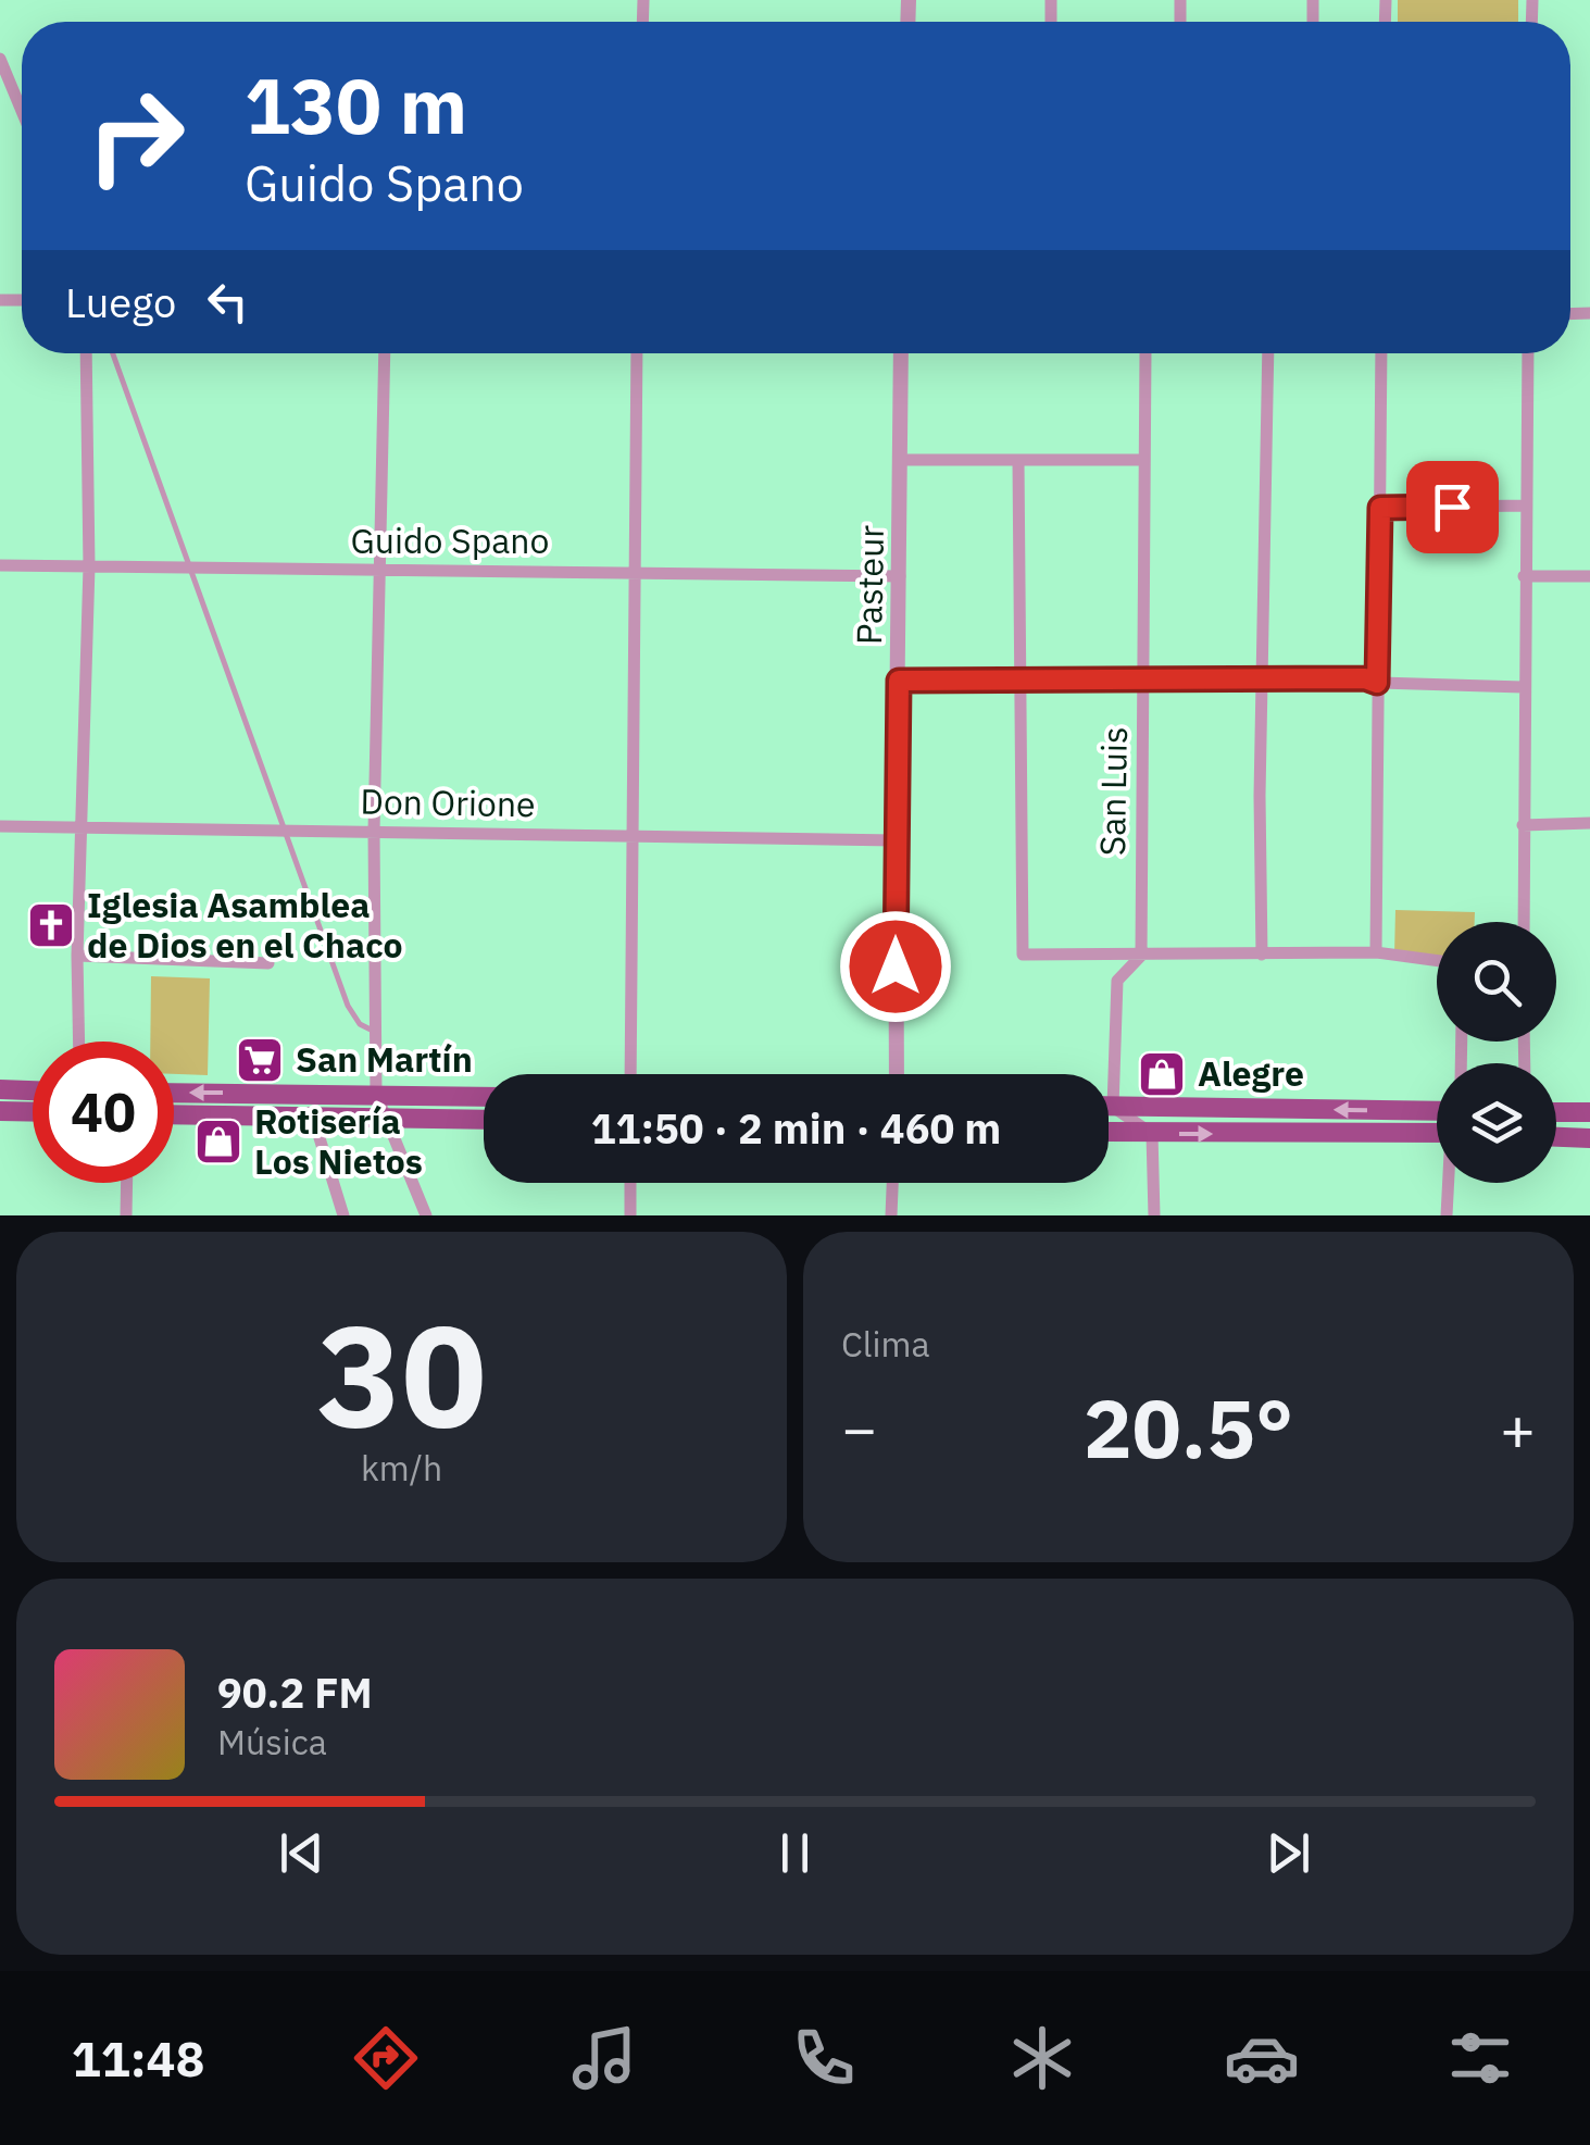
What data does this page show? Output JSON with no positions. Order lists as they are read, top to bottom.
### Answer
{
  "streets": {
    "street": [
      "Guido Spano",
      "Pasteur",
      "San Luis",
      "Don Orione"
    ]
  },
  "crossings": [
    ["Guido Spano", "Pasteur"],
    ["Pasteur", "Don Orione"]
  ],
  "places": {
    "church": ["Iglesia Asamblea de Dios en el Chaco"],
    "supermarket": ["San Martín"],
    "shop": ["Alegre", "Rotisería Los Nietos"]
  },
  "page": {
    "turn": ["130 m", "Guido Spano"],
    "then": "Luego",
    "limit": "40",
    "trip": "11:50 · 2 min · 460 m",
    "tile": [
      ["30", "km/h"],
      "Clima"
    ],
    "heat": ["−", "20.5°", "+"],
    "song": ["90.2 FM", "Música"],
    "tabs": "11:48"
  }
}
